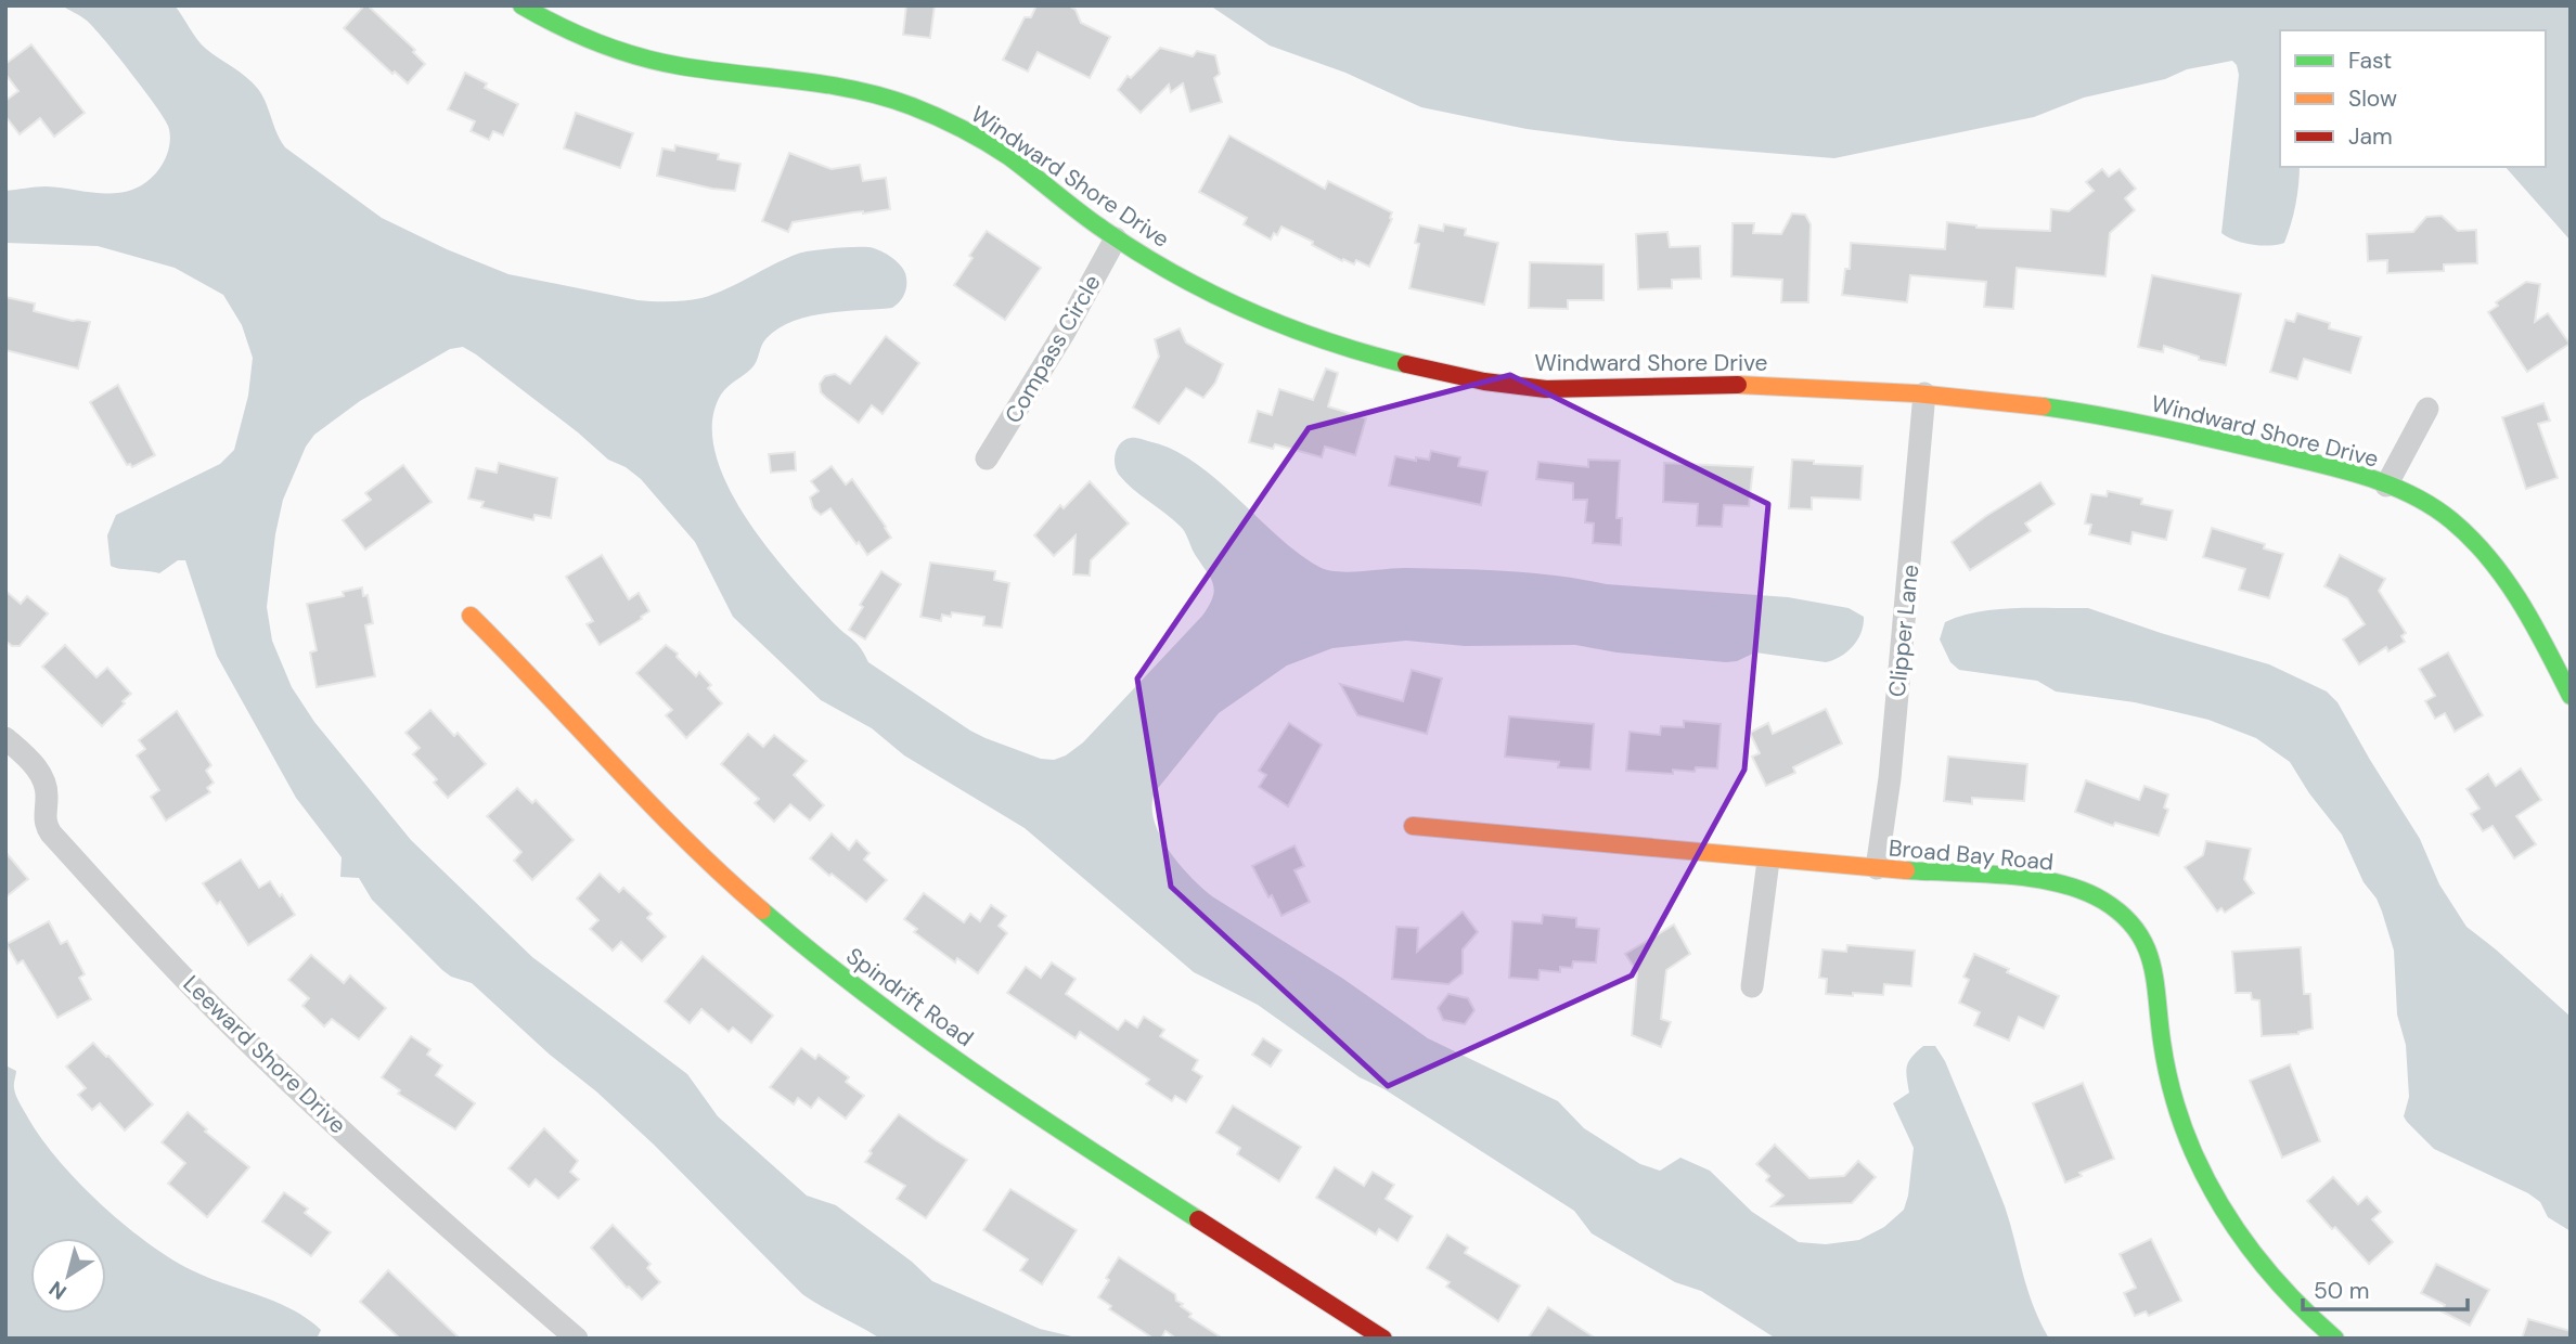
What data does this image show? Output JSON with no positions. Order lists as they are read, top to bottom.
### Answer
{
  "streets": {
    "street": [
      "Windward Shore Drive",
      "Compass Circle",
      "Clipper Lane",
      "Broad Bay Road",
      "Spindrift Road",
      "Leeward Shore Drive"
    ]
  },
  "crossings": [
    ["Windward Shore Drive", "Compass Circle"],
    ["Windward Shore Drive", "Clipper Lane"],
    ["Clipper Lane", "Broad Bay Road"]
  ],
  "legend": ["Fast", "Slow", "Jam"],
  "scale_bar": "50 m",
  "north": "bottom left"
}
